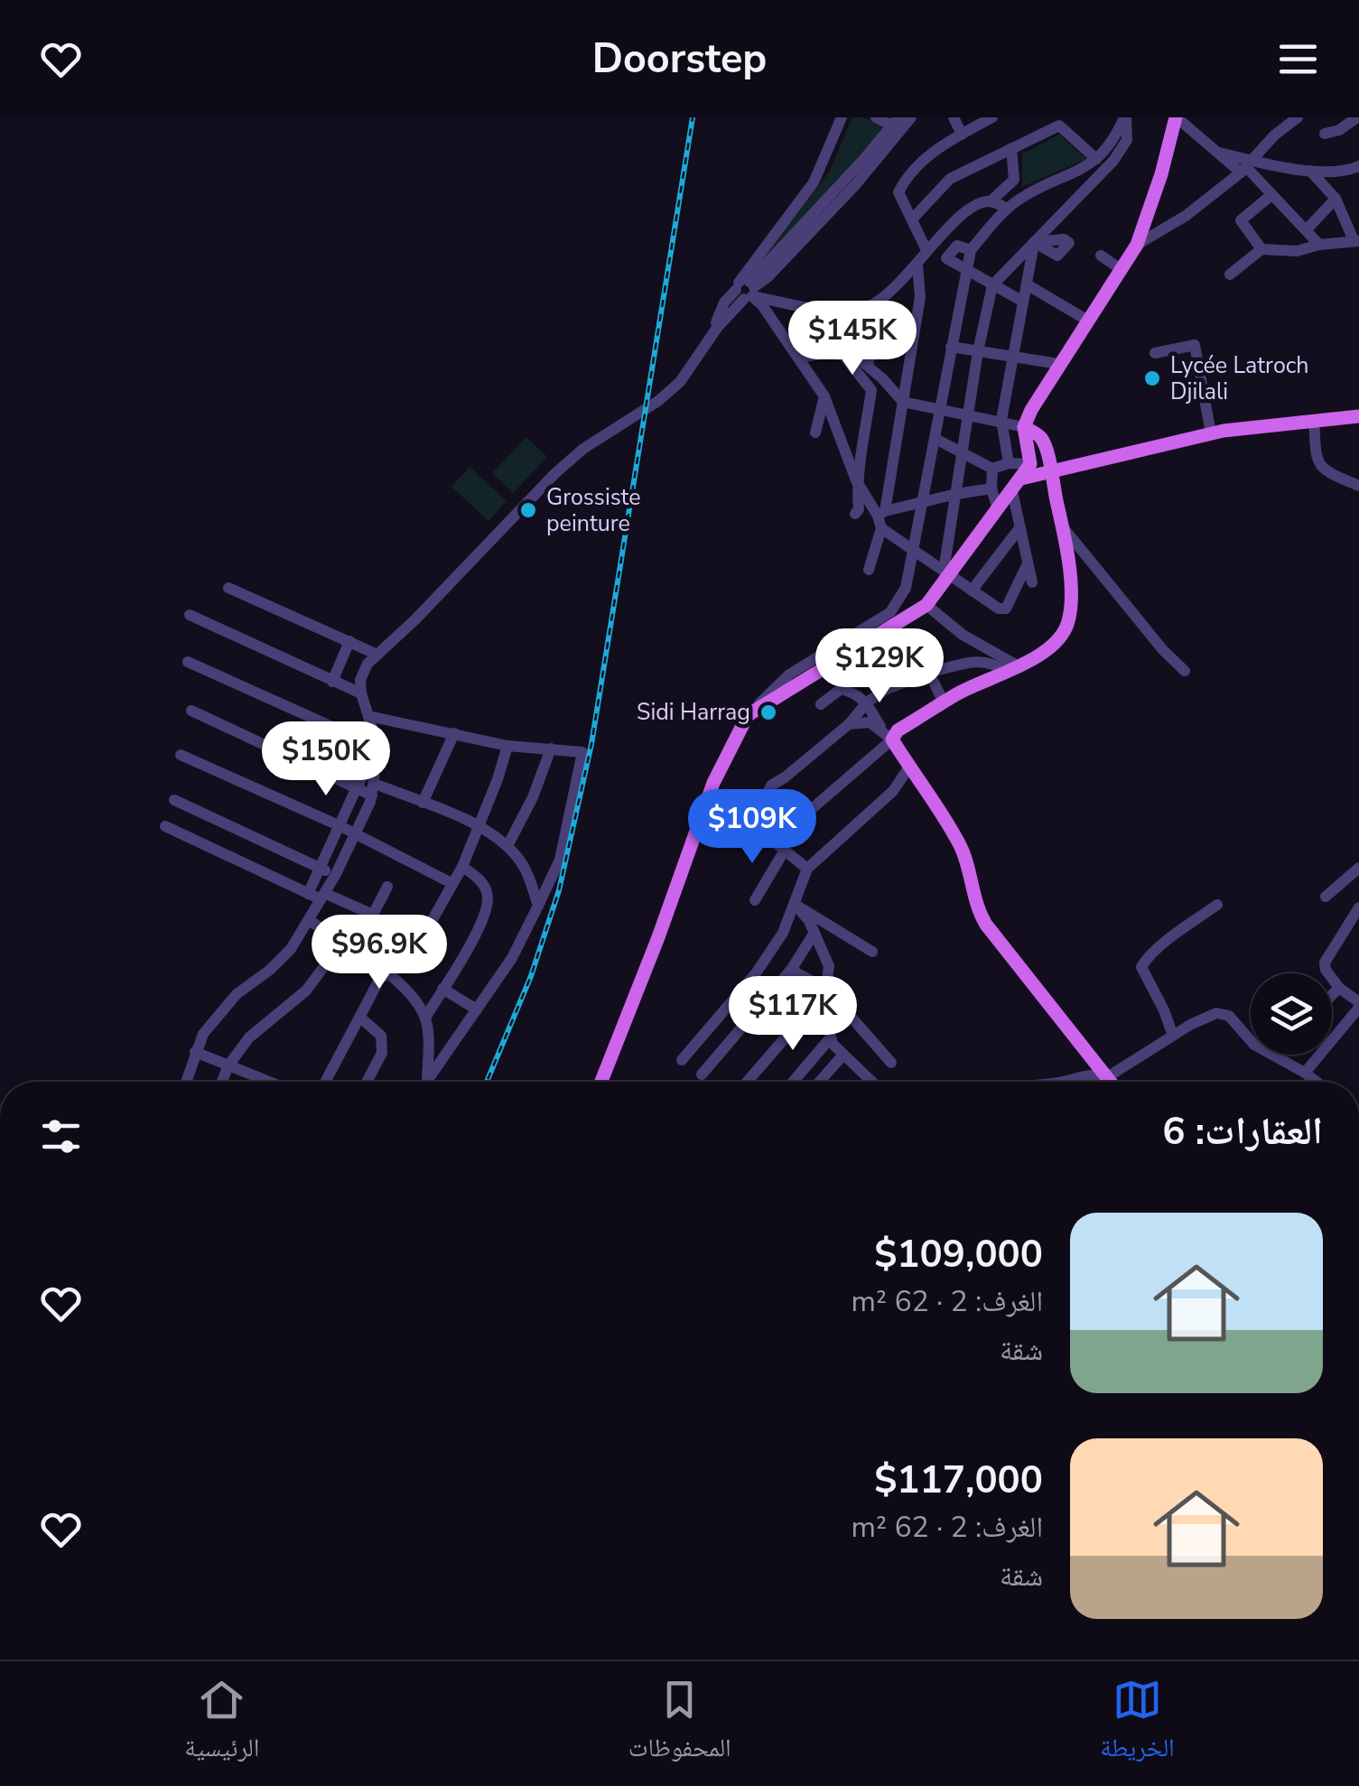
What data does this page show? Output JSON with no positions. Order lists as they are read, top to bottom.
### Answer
{
  "places": ["Lycée Latroch Djilali", "Grossiste peinture", "Sidi Harrag"],
  "page": {
    "header": "Doorstep",
    "price": [
      "$145K",
      "$129K",
      "$150K",
      "$109K",
      "$96.9K",
      "$117K"
    ],
    "heading": "العقارات: 6",
    "list": [
      {
        "name": "$109,000",
        "note": "الغرف: 2 · 62 m² · شقة"
      },
      {
        "name": "$117,000",
        "note": "الغرف: 2 · 62 m² · شقة"
      }
    ],
    "tabs": ["الخريطة", "المحفوظات", "الرئيسية"]
  }
}
